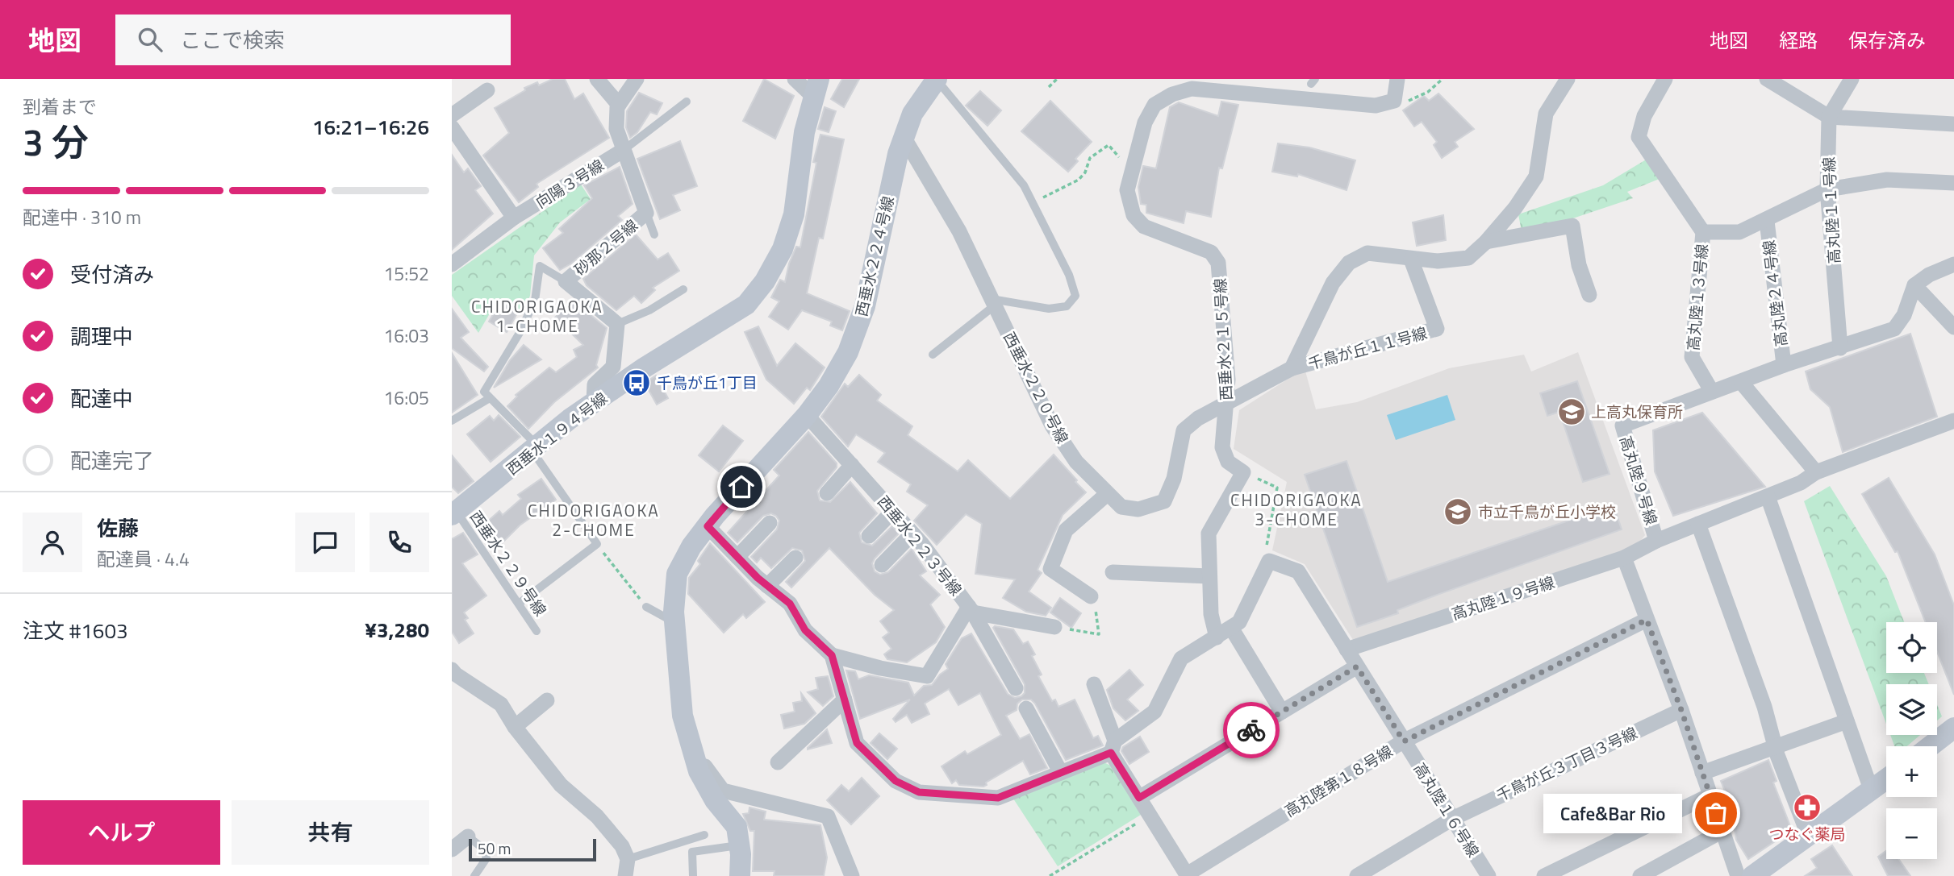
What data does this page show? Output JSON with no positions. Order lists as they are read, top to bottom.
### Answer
{
  "streets": {
    "street": [
      "向陽３号線",
      "高丸陸１１号線",
      "砂那２号線",
      "西垂水２２４号線",
      "高丸陸２４号線",
      "高丸陸１３号線",
      "西垂水２１５号線",
      "千鳥が丘１１号線",
      "西垂水２２０号線",
      "西垂水１９４号線",
      "高丸陸９号線",
      "西垂水２２３号線",
      "高丸陸１９号線",
      "千鳥が丘３丁目３号線",
      "高丸陸第１８号線",
      "高丸陸１６号線"
    ],
    "lane": ["西垂水２２９号線"]
  },
  "crossings": [
    ["向陽３号線", "砂那２号線"],
    ["高丸陸１１号線", "高丸陸９号線"],
    ["西垂水２２４号線", "西垂水２２０号線"],
    ["西垂水２２４号線", "西垂水２２３号線"],
    ["高丸陸２４号線", "高丸陸９号線"],
    ["高丸陸１３号線", "高丸陸９号線"],
    ["西垂水２１５号線", "西垂水２２０号線"],
    ["西垂水１９４号線", "西垂水２２９号線"],
    ["高丸陸９号線", "高丸陸１９号線"],
    ["高丸陸１９号線", "高丸陸１６号線"],
    ["千鳥が丘３丁目３号線", "高丸陸１６号線"],
    ["高丸陸第１８号線", "高丸陸１６号線"]
  ],
  "districts": ["CHIDORIGAOKA 1-CHOME", "CHIDORIGAOKA 3-CHOME", "CHIDORIGAOKA 2-CHOME"],
  "places": {
    "bus stop": ["千鳥が丘1丁目"],
    "school or university": ["上高丸保育所", "市立千鳥が丘小学校"],
    "pharmacy": ["つなぐ薬局"],
    "other": ["Cafe&Bar Rio"]
  },
  "scale_bar": "50 m",
  "page": {
    "header": "地図",
    "search": "ここで検索",
    "nav": ["地図", "経路", "保存済み"],
    "heading": ["3 分", "到着まで", "16:21–16:26"],
    "panel": [
      "佐藤",
      "配達員 · 4.4",
      "注文 #1603",
      "¥3,280"
    ],
    "bar": "配達中 · 310 m",
    "list": [
      ["受付済み", "15:52"],
      ["調理中", "16:03"],
      ["配達中", "16:05"],
      "配達完了"
    ],
    "map_buttons": ["+", "−"],
    "buttons": ["ヘルプ", "共有"],
    "bubble": "Cafe&Bar Rio",
    "scale": "50 m"
  }
}
